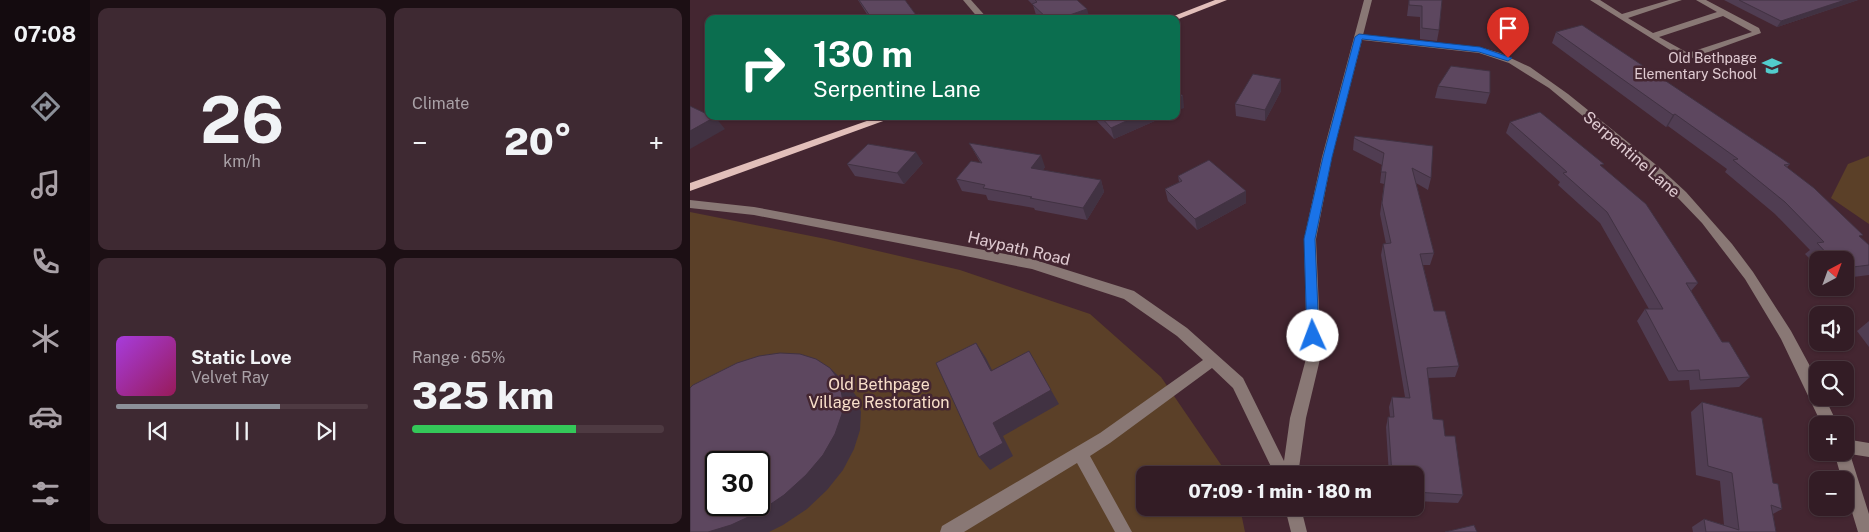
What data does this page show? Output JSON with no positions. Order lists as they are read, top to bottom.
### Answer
{
  "streets": {
    "street": ["Serpentine Lane", "Haypath Road"]
  },
  "parks": ["Old Bethpage Village Restoration"],
  "places": {
    "school or university": ["Old Bethpage Elementary School"]
  },
  "north": "top right",
  "page": {
    "tabs": "07:08",
    "tile": [
      ["26", "km/h"],
      "Climate",
      ["Range · 65%", "325 km"]
    ],
    "turn": ["130 m", "Serpentine Lane"],
    "heat": ["−", "20°", "+"],
    "map_buttons": ["+", "−"],
    "song": ["Static Love", "Velvet Ray"],
    "limit": "30",
    "trip": "07:09 · 1 min · 180 m"
  }
}
